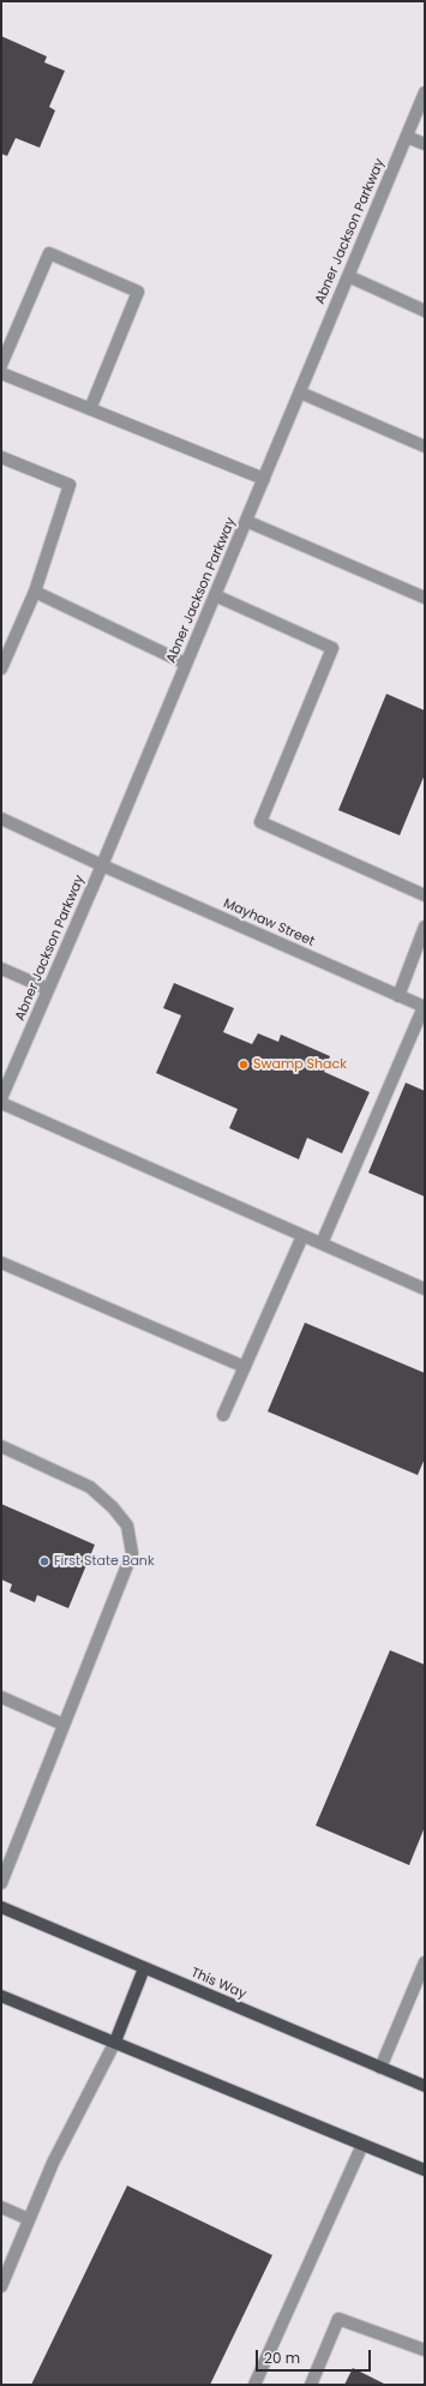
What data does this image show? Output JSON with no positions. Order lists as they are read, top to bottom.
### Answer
{
  "streets": {
    "main road": ["This Way"],
    "street": ["Abner Jackson Parkway", "Mayhaw Street"]
  },
  "crossings": [
    ["Abner Jackson Parkway", "Mayhaw Street"]
  ],
  "places": ["Swamp Shack", "First State Bank"],
  "scale_bar": "20 m"
}
